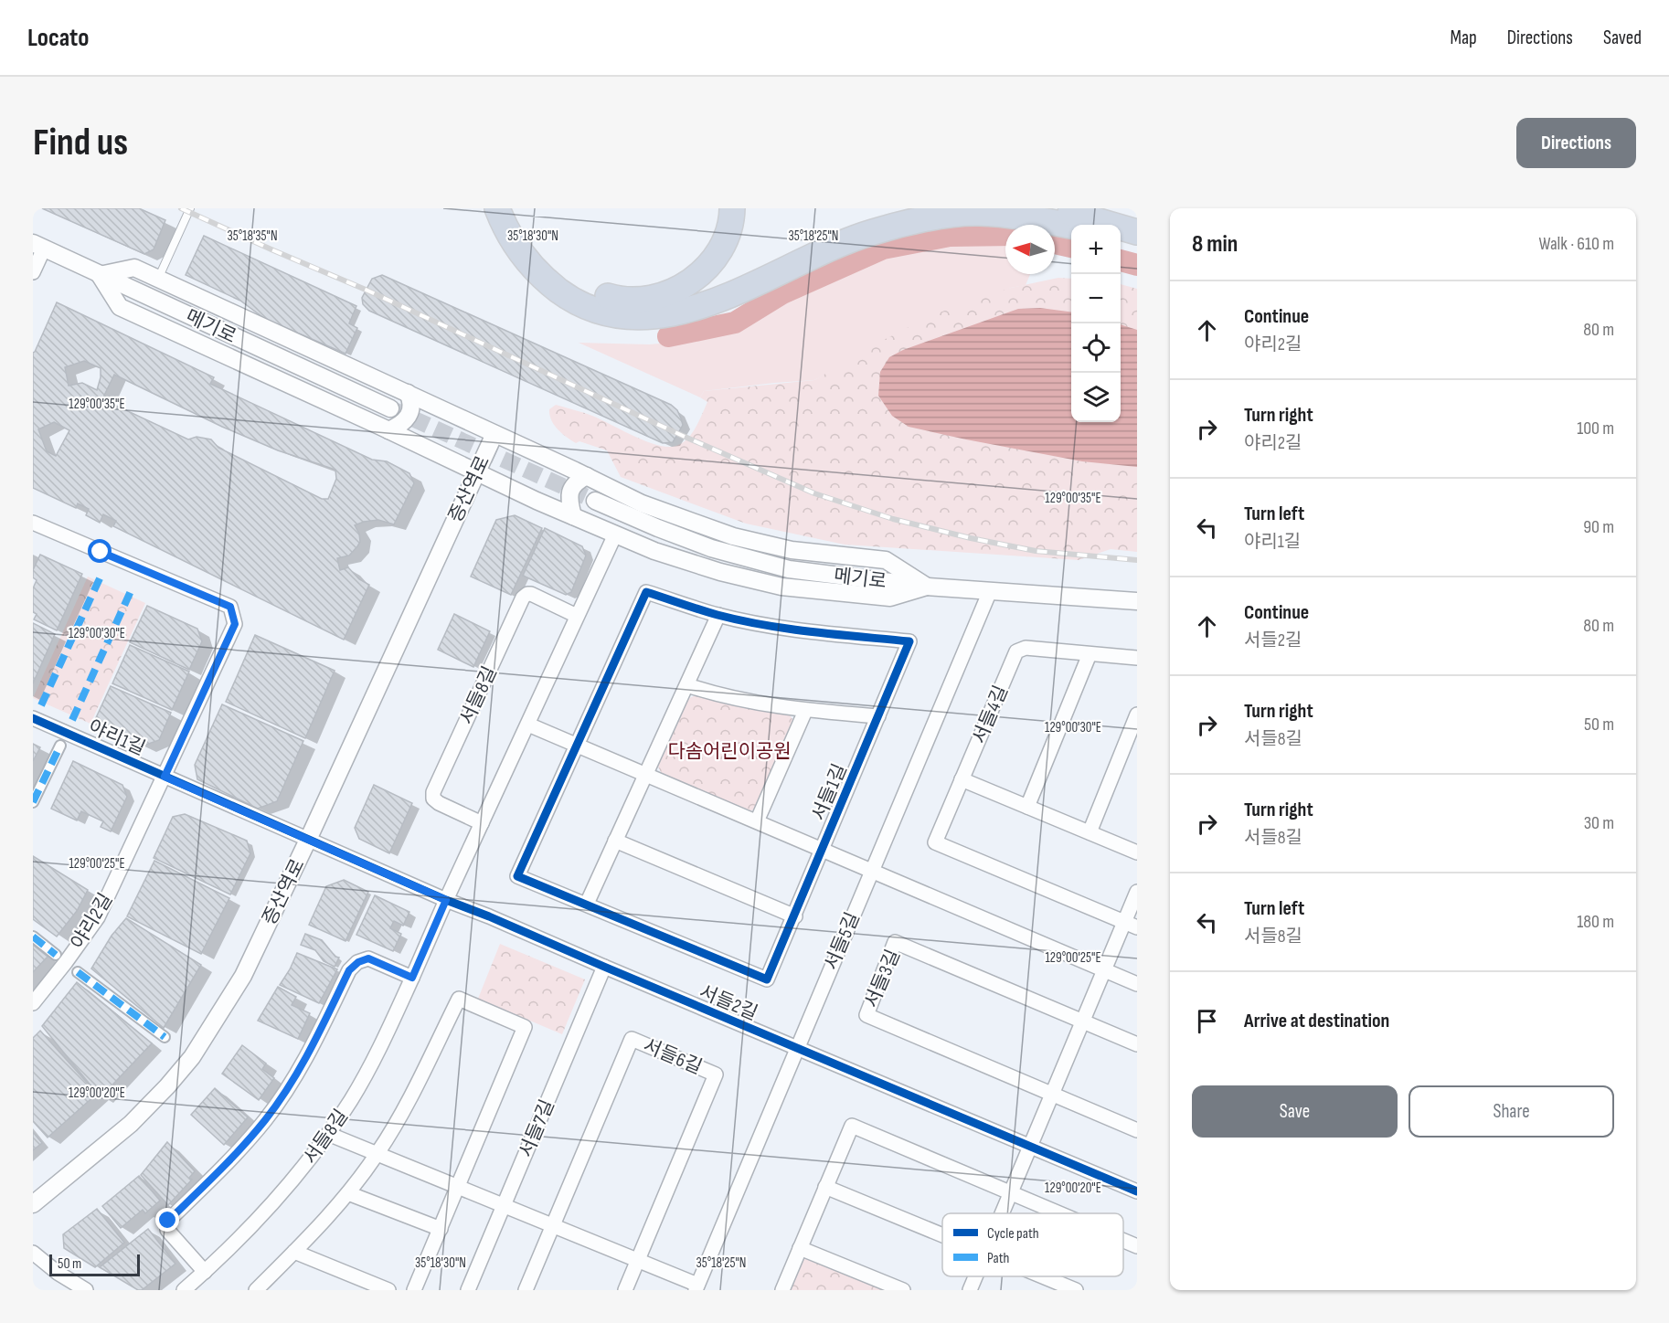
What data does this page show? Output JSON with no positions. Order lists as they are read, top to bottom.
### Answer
{
  "streets": {
    "street": [
      "메기로",
      "증산역로",
      "서들8길",
      "서들4길",
      "야리1길",
      "서들1길",
      "야리2길",
      "서들5길",
      "서들3길",
      "서들2길",
      "서들6길",
      "서들7길"
    ]
  },
  "crossings": [
    ["메기로", "서들5길"],
    ["증산역로", "야리1길"],
    ["증산역로", "서들2길"],
    ["서들8길", "서들1길"],
    ["서들8길", "서들2길"],
    ["야리1길", "야리2길"],
    ["야리1길", "서들2길"],
    ["서들1길", "서들5길"],
    ["서들5길", "서들2길"],
    ["서들2길", "서들7길"]
  ],
  "parks": ["다솜어린이공원"],
  "legend": ["Cycle path", "Path"],
  "scale_bar": "50 m",
  "north": "left",
  "page": {
    "header": "Locato",
    "nav": ["Map", "Directions", "Saved"],
    "buttons": [
      "Directions",
      ["Save", "Share"]
    ],
    "title": "Find us",
    "heading": ["8 min", "Walk · 610 m"],
    "map_buttons": ["+", "−"],
    "list": [
      ["Continue", "야리2길", "80 m"],
      ["Turn right", "야리2길", "100 m"],
      ["Turn left", "야리1길", "90 m"],
      ["Continue", "서들2길", "80 m"],
      ["Turn right", "서들8길", "50 m"],
      ["Turn right", "서들8길", "30 m"],
      ["Turn left", "서들8길", "180 m"],
      "Arrive at destination"
    ],
    "scale": "50 m"
  },
  "coordinates": [
    "35°18'35\"N",
    "35°18'30\"N",
    "35°18'25\"N",
    "129°00'35\"E",
    "129°00'30\"E",
    "129°00'25\"E",
    "129°00'20\"E"
  ]
}
